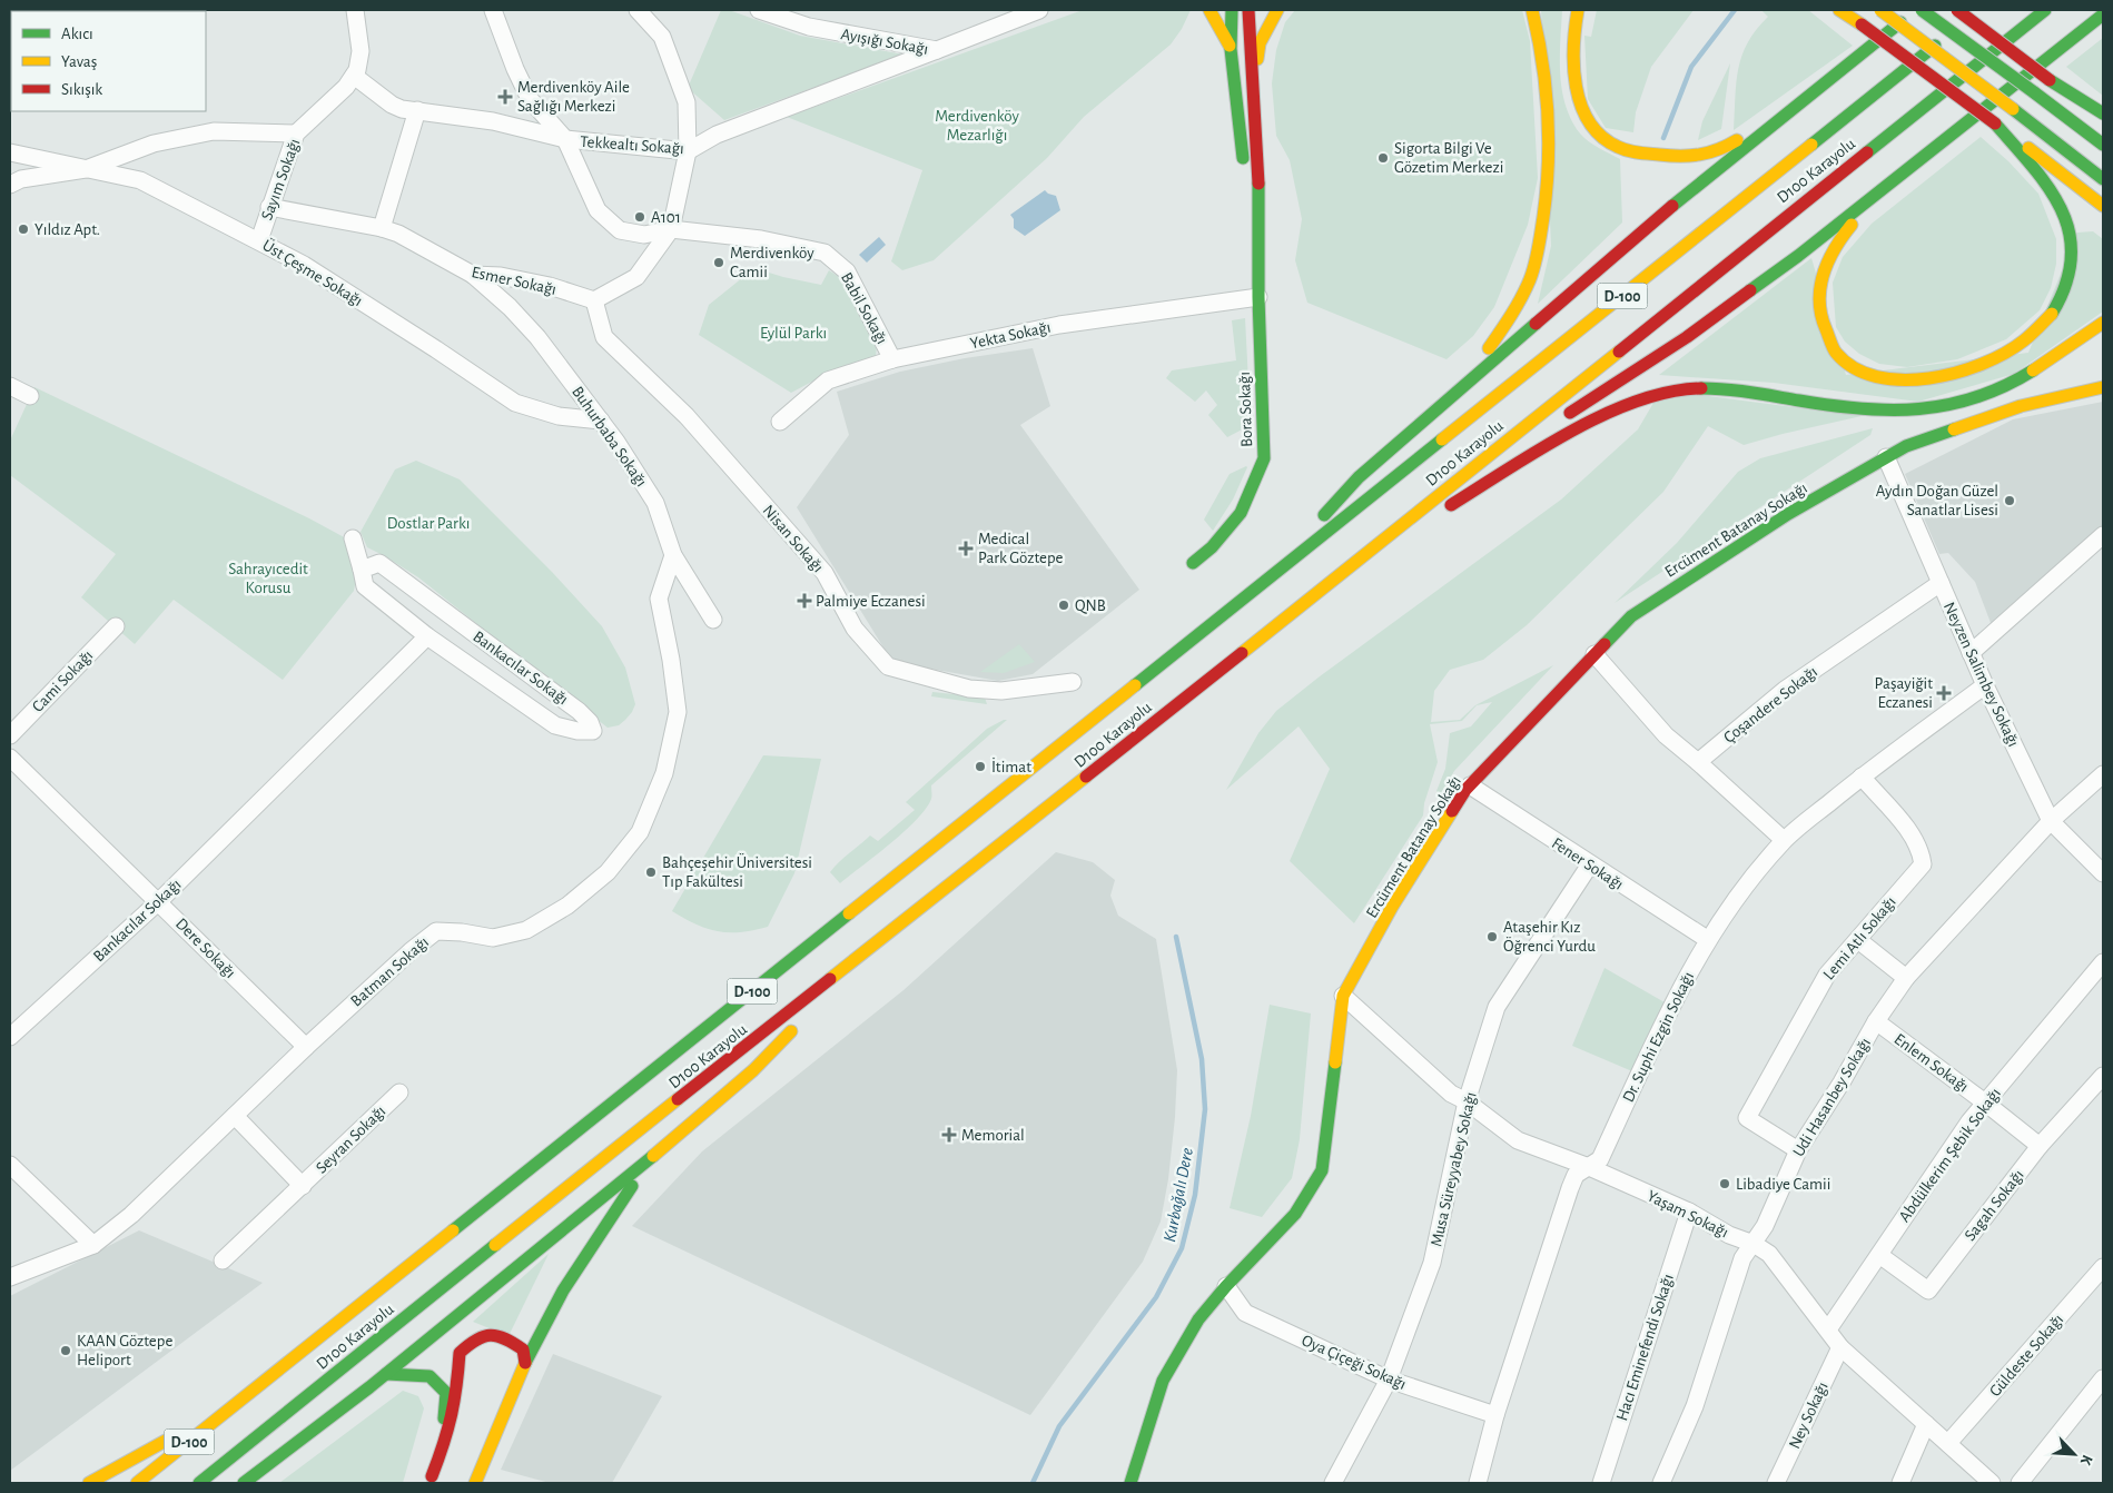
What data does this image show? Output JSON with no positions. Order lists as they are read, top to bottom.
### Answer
{
  "streets": {
    "main road": [
      "D100 Karayolu",
      "D-100",
      "Bora Sokağı",
      "Ercüment Batanay Sokağı"
    ],
    "street": [
      "Ayışığı Sokağı",
      "Tekkealtı Sokağı",
      "Sayım Sokağı",
      "Üst Çeşme Sokağı",
      "Esmer Sokağı",
      "Babil Sokağı",
      "Yekta Sokağı",
      "Buhurbaba Sokağı",
      "Nisan Sokağı",
      "Bankacılar Sokağı",
      "Neyzen Salimbey Sokağı",
      "Cami Sokağı",
      "Çoşandere Sokağı",
      "Fener Sokağı",
      "Lemi Atlı Sokağı",
      "Dere Sokağı",
      "Batman Sokağı",
      "Dr. Suphi Ezgin Sokağı",
      "Enlem Sokağı",
      "Udi Hasanbey Sokağı",
      "Seyran Sokağı",
      "Abdülkerim Şebik Sokağı",
      "Musa Süreyyabey Sokağı",
      "Sagah Sokağı",
      "Yaşam Sokağı",
      "Hacı Eminefendi Sokağı",
      "Güldeste Sokağı",
      "Oya Çiçeği Sokağı",
      "Ney Sokağı"
    ]
  },
  "crossings": [
    ["Ayışığı Sokağı", "Tekkealtı Sokağı"],
    ["Tekkealtı Sokağı", "Sayım Sokağı"],
    ["Tekkealtı Sokağı", "Babil Sokağı"],
    ["Sayım Sokağı", "Üst Çeşme Sokağı"],
    ["Sayım Sokağı", "Esmer Sokağı"],
    ["Üst Çeşme Sokağı", "Buhurbaba Sokağı"],
    ["Esmer Sokağı", "Buhurbaba Sokağı"],
    ["Esmer Sokağı", "Nisan Sokağı"],
    ["Babil Sokağı", "Yekta Sokağı"],
    ["Yekta Sokağı", "Bora Sokağı"],
    ["Buhurbaba Sokağı", "Batman Sokağı"],
    ["Ercüment Batanay Sokağı", "Neyzen Salimbey Sokağı"],
    ["Ercüment Batanay Sokağı", "Fener Sokağı"],
    ["Ercüment Batanay Sokağı", "Yaşam Sokağı"],
    ["Ercüment Batanay Sokağı", "Oya Çiçeği Sokağı"],
    ["Bankacılar Sokağı", "Dere Sokağı"],
    ["Neyzen Salimbey Sokağı", "Çoşandere Sokağı"],
    ["Neyzen Salimbey Sokağı", "Dr. Suphi Ezgin Sokağı"],
    ["Neyzen Salimbey Sokağı", "Udi Hasanbey Sokağı"],
    ["Fener Sokağı", "Dr. Suphi Ezgin Sokağı"],
    ["Fener Sokağı", "Musa Süreyyabey Sokağı"],
    ["Lemi Atlı Sokağı", "Dr. Suphi Ezgin Sokağı"],
    ["Lemi Atlı Sokağı", "Udi Hasanbey Sokağı"],
    ["Dere Sokağı", "Batman Sokağı"],
    ["Batman Sokağı", "Seyran Sokağı"],
    ["Dr. Suphi Ezgin Sokağı", "Yaşam Sokağı"],
    ["Dr. Suphi Ezgin Sokağı", "Oya Çiçeği Sokağı"],
    ["Enlem Sokağı", "Udi Hasanbey Sokağı"],
    ["Enlem Sokağı", "Abdülkerim Şebik Sokağı"],
    ["Enlem Sokağı", "Sagah Sokağı"],
    ["Udi Hasanbey Sokağı", "Yaşam Sokağı"],
    ["Abdülkerim Şebik Sokağı", "Sagah Sokağı"],
    ["Abdülkerim Şebik Sokağı", "Yaşam Sokağı"],
    ["Musa Süreyyabey Sokağı", "Yaşam Sokağı"],
    ["Musa Süreyyabey Sokağı", "Oya Çiçeği Sokağı"],
    ["Yaşam Sokağı", "Hacı Eminefendi Sokağı"],
    ["Yaşam Sokağı", "Güldeste Sokağı"],
    ["Yaşam Sokağı", "Ney Sokağı"]
  ],
  "water": ["Kurbağalı Dere"],
  "parks": [
    "Merdivenköy Mezarlığı",
    "Eylül Parkı",
    "Dostlar Parkı",
    "Sahrayıcedit Korusu"
  ],
  "places": {
    "health": [
      "Merdivenköy Aile Sağlığı Merkezi",
      "Medical Park Göztepe",
      "Palmiye Eczanesi",
      "Paşayiğit Eczanesi",
      "Memorial"
    ],
    "other": [
      "Sigorta Bilgi Ve Gözetim Merkezi",
      "A101",
      "Yıldız Apt.",
      "Merdivenköy Camii",
      "Aydın Doğan Güzel Sanatlar Lisesi",
      "QNB",
      "İtimat",
      "Bahçeşehir Üniversitesi Tıp Fakültesi",
      "Ataşehir Kız Öğrenci Yurdu",
      "Libadiye Camii",
      "KAAN Göztepe Heliport"
    ]
  },
  "legend": ["Akıcı", "Yavaş", "Sıkışık"],
  "north": "bottom right"
}
